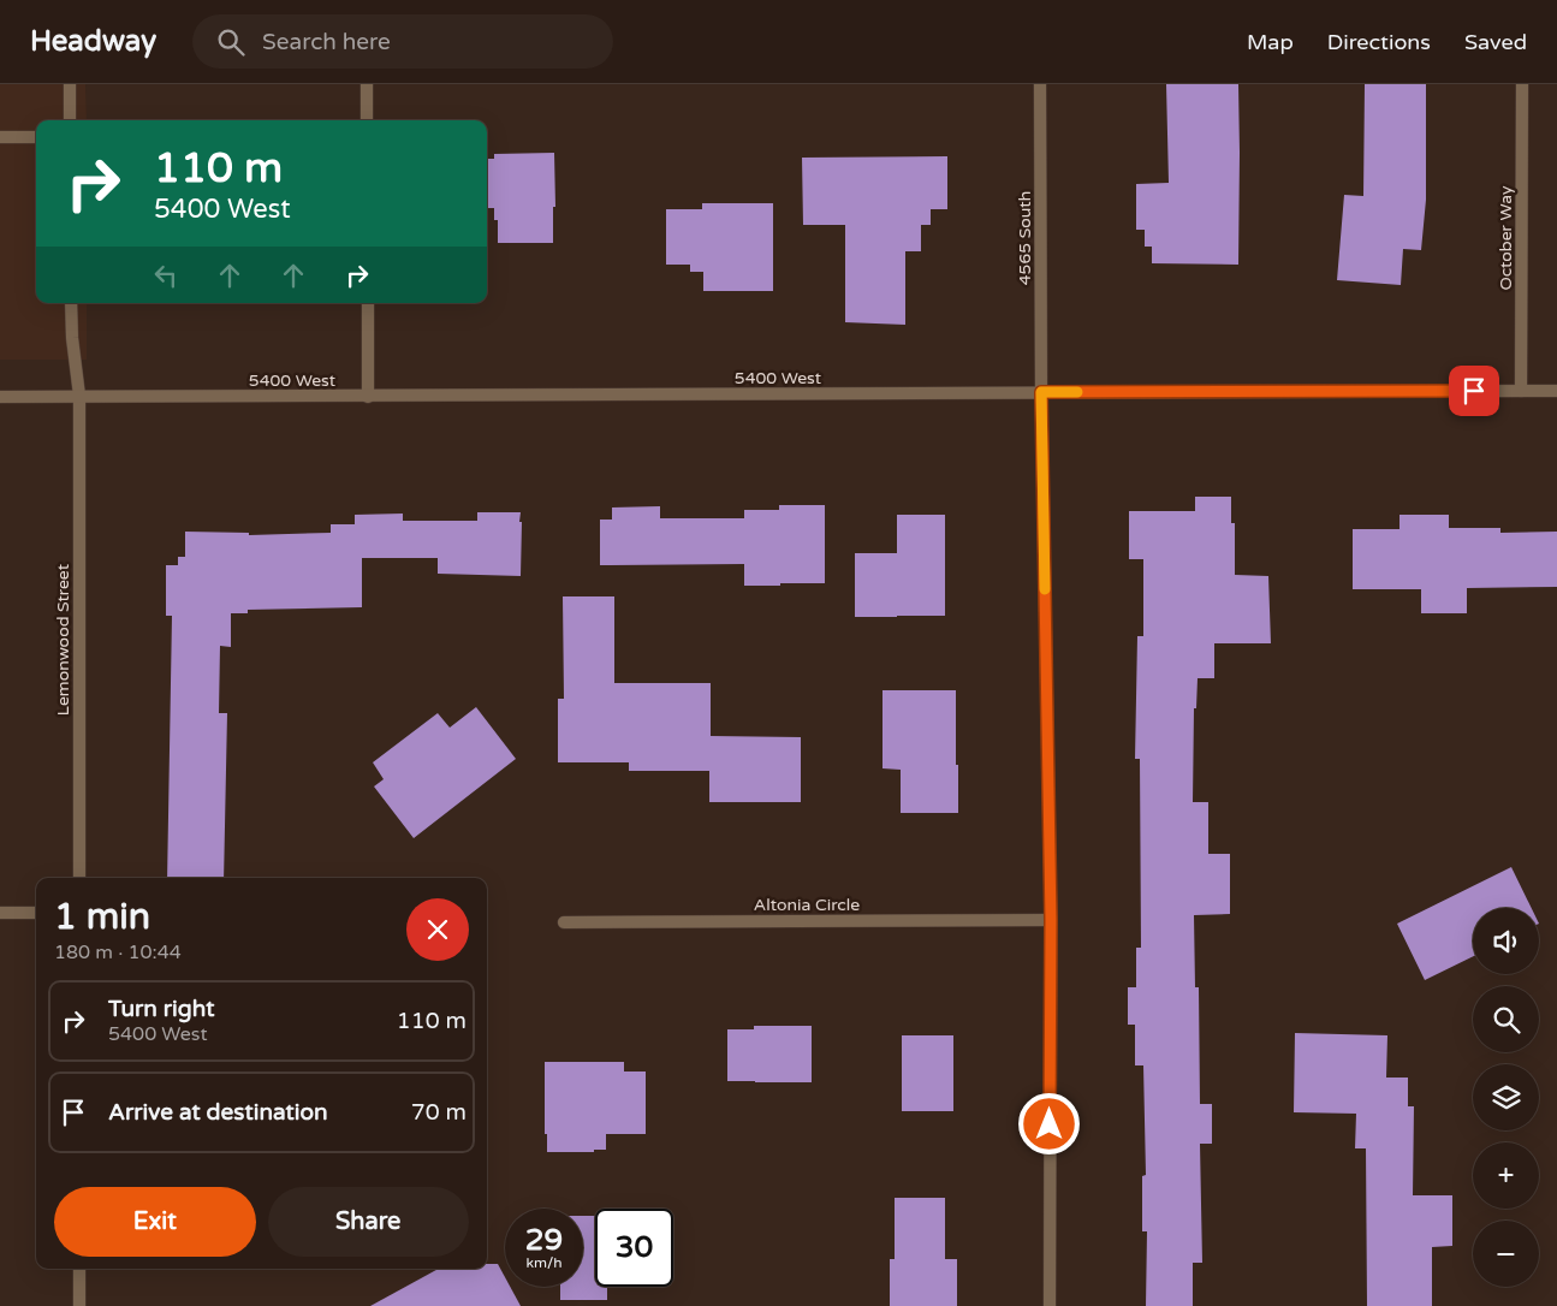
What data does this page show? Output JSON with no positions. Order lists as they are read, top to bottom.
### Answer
{
  "streets": {
    "street": [
      "4565 South",
      "October Way",
      "5400 West",
      "Lemonwood Street",
      "Altonia Circle"
    ]
  },
  "crossings": [
    ["4565 South", "5400 West"],
    ["4565 South", "Altonia Circle"],
    ["October Way", "5400 West"],
    ["5400 West", "Lemonwood Street"]
  ],
  "page": {
    "header": "Headway",
    "search": "Search here",
    "nav": ["Map", "Directions", "Saved"],
    "turn": ["110 m", "5400 West"],
    "heading": ["1 min", "180 m · 10:44"],
    "map_buttons": ["+", "−"],
    "list": [
      {
        "name": "Turn right",
        "note": "5400 West",
        "value": "110 m"
      },
      {
        "name": "Arrive at destination",
        "value": "70 m"
      }
    ],
    "buttons": ["Exit", "Share"],
    "speed": "29 km/h",
    "limit": "30"
  }
}
